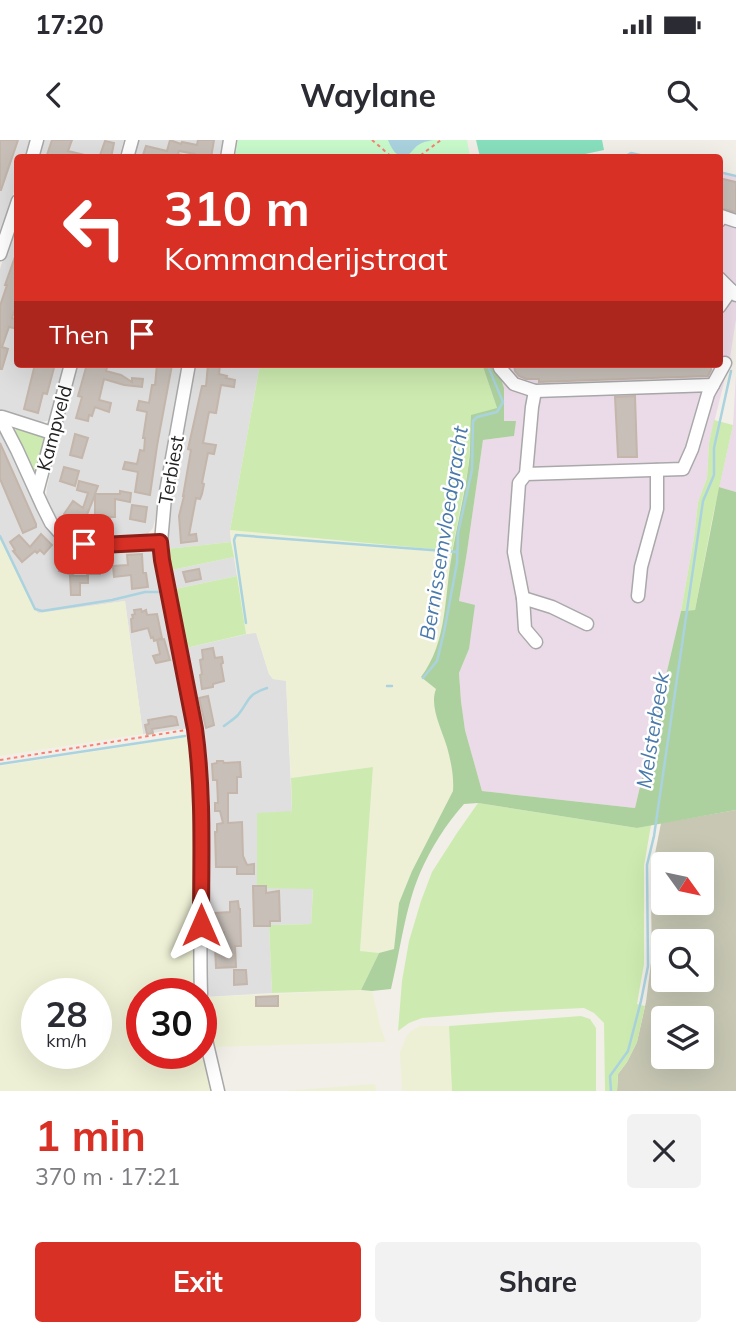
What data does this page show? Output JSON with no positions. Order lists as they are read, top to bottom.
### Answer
{
  "streets": {
    "street": ["Kampveld", "Terbiest"]
  },
  "water": ["Bernissemvloedgracht", "Melsterbeek"],
  "north": "bottom right",
  "page": {
    "status": "17:20",
    "header": "Waylane",
    "turn": ["310 m", "Kommanderijstraat"],
    "then": "Then",
    "speed": "28 km/h",
    "limit": "30",
    "heading": ["1 min", "370 m · 17:21"],
    "buttons": ["Exit", "Share"]
  }
}
